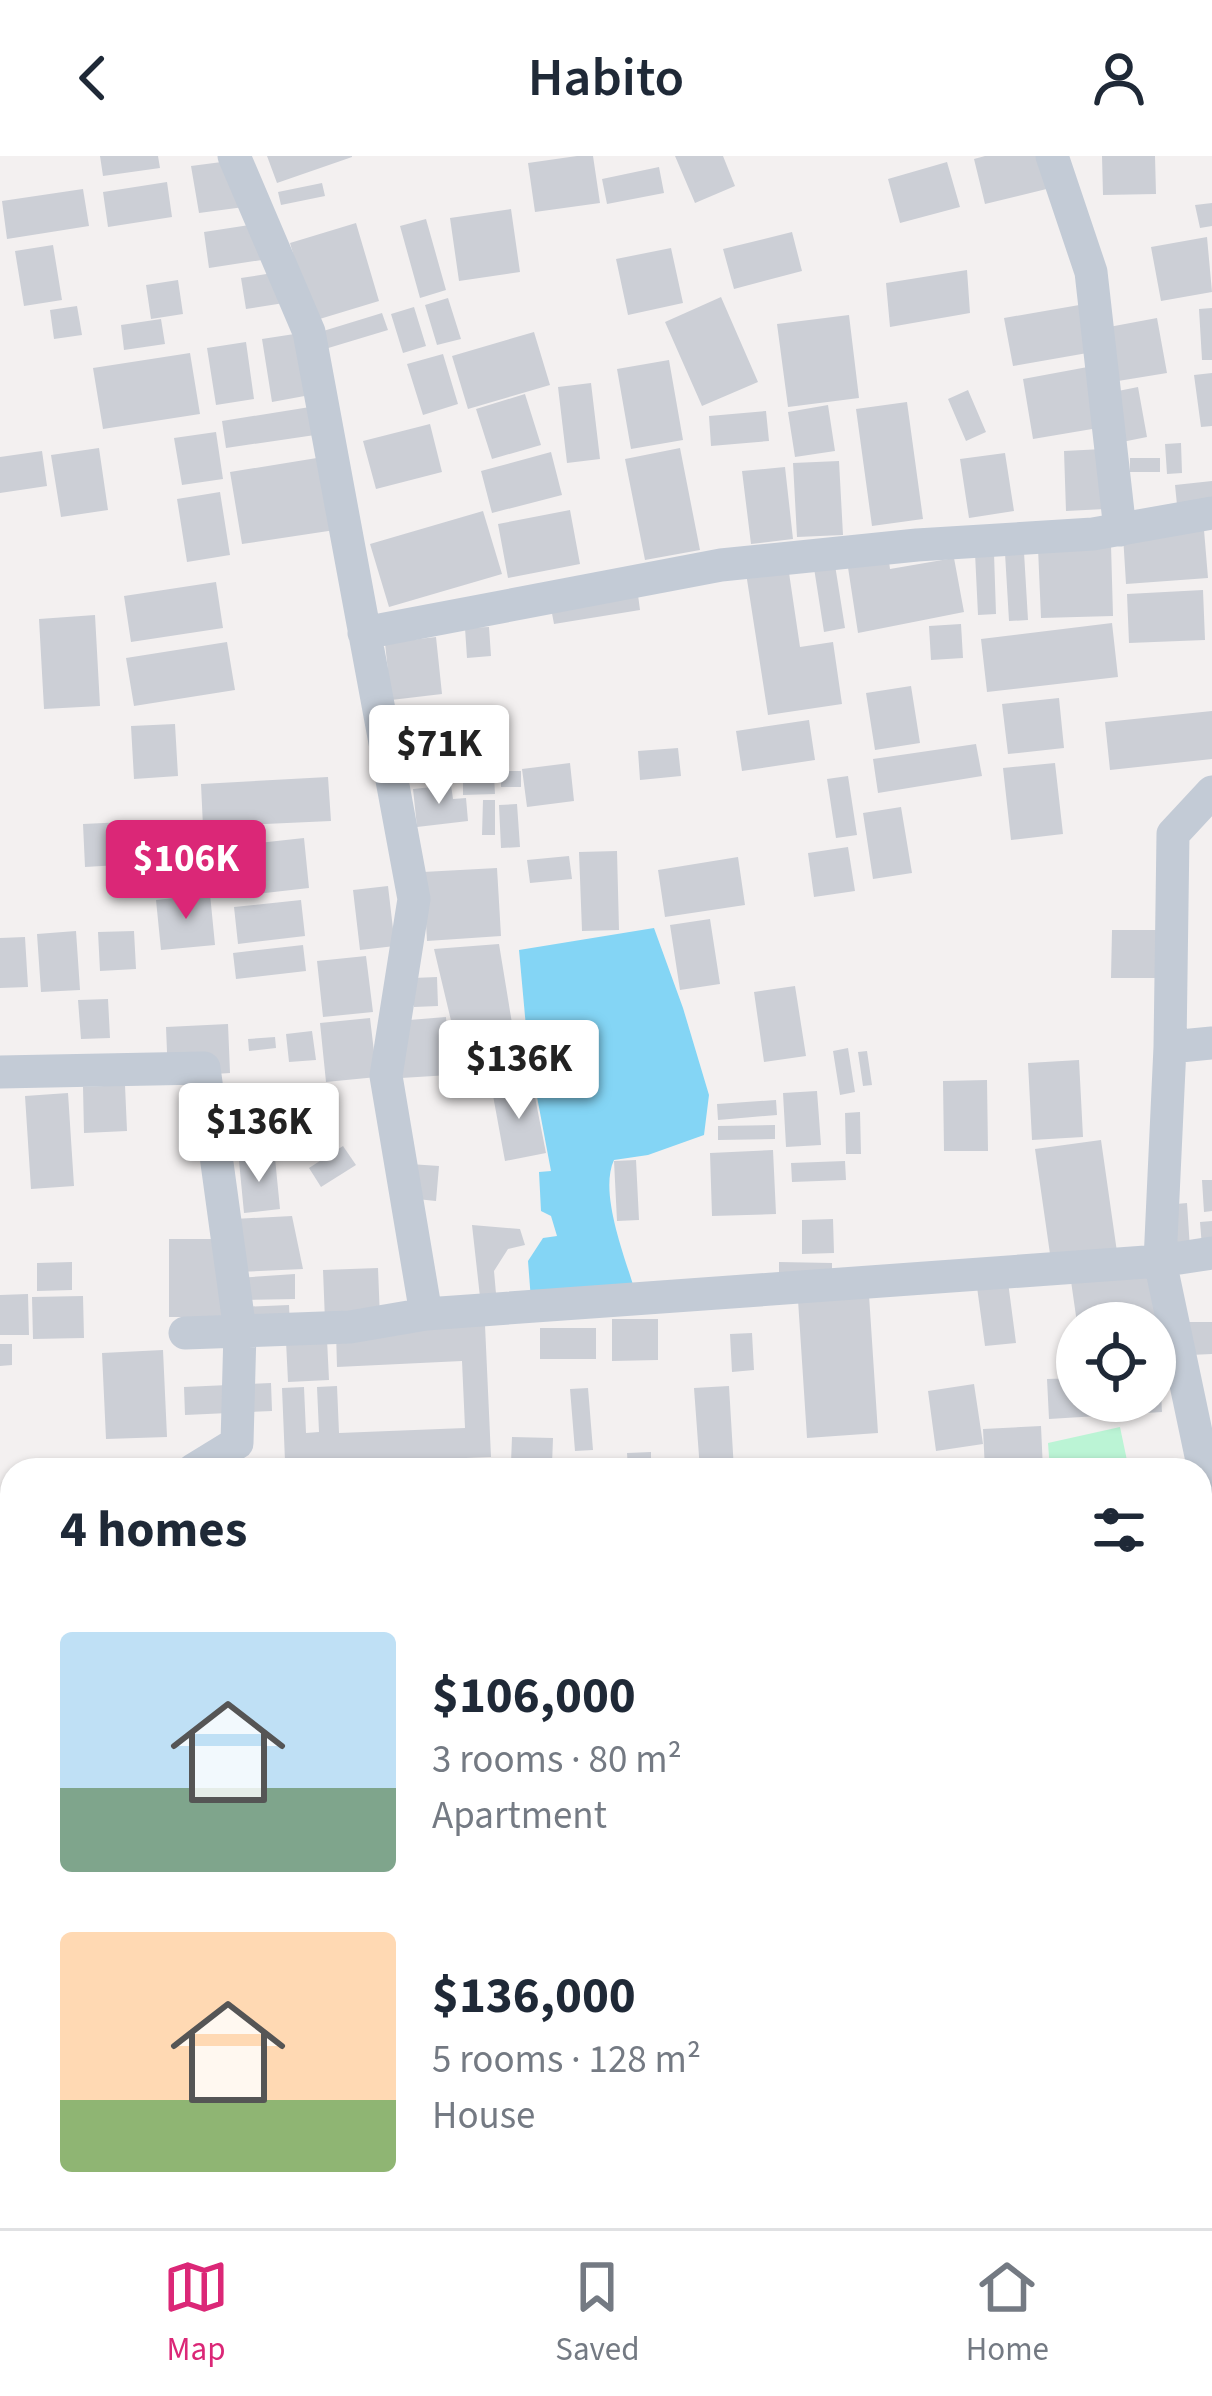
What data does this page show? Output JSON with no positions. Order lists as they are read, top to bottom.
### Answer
{
  "page": {
    "header": "Habito",
    "price": [
      "$71K",
      "$106K",
      "$136K",
      "$136K"
    ],
    "heading": "4 homes",
    "list": [
      {
        "name": "$106,000",
        "note": "3 rooms · 80 m² · Apartment"
      },
      {
        "name": "$136,000",
        "note": "5 rooms · 128 m² · House"
      }
    ],
    "tabs": ["Map", "Saved", "Home"]
  }
}
